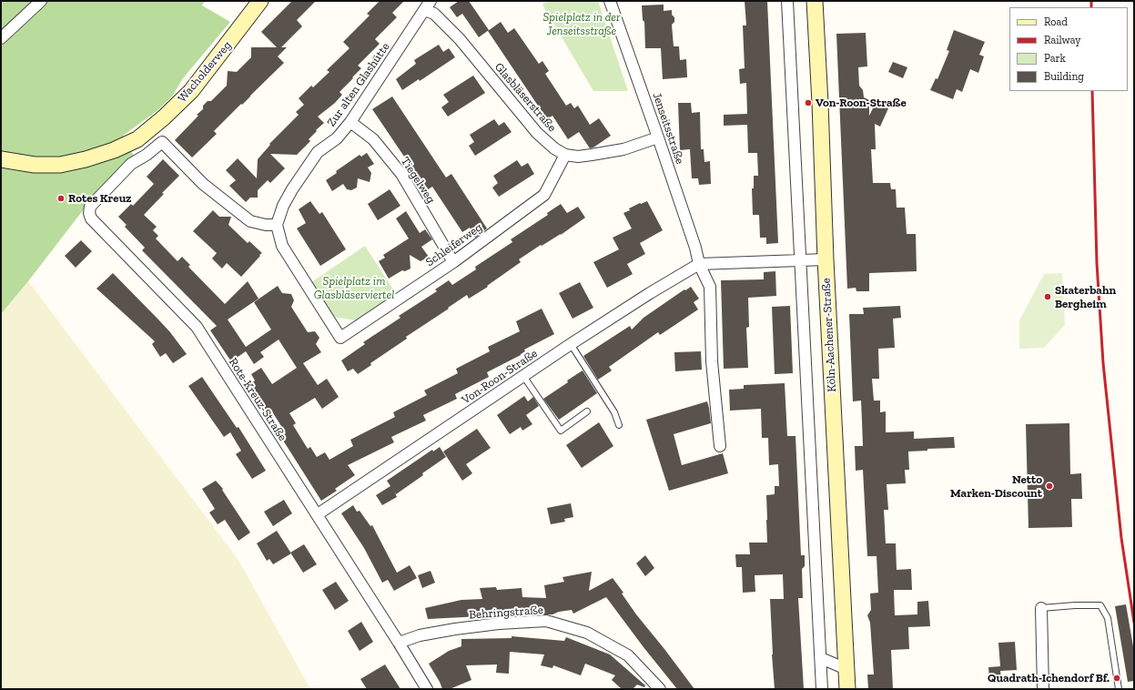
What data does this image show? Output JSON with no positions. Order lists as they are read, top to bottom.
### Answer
{
  "streets": {
    "main road": ["Wacholderweg", "Köln-Aachener-Straße"],
    "street": [
      "Zur alten Glashütte",
      "Glasbläserstraße",
      "Jenseitsstraße",
      "Tiegelweg",
      "Schleiferweg",
      "Von-Roon-Straße",
      "Rote-Kreuz-Straße",
      "Behringstraße"
    ]
  },
  "crossings": [
    ["Zur alten Glashütte", "Glasbläserstraße"],
    ["Zur alten Glashütte", "Tiegelweg"],
    ["Zur alten Glashütte", "Schleiferweg"],
    ["Zur alten Glashütte", "Rote-Kreuz-Straße"],
    ["Glasbläserstraße", "Jenseitsstraße"],
    ["Glasbläserstraße", "Schleiferweg"],
    ["Jenseitsstraße", "Von-Roon-Straße"],
    ["Tiegelweg", "Schleiferweg"],
    ["Schleiferweg", "Rote-Kreuz-Straße"],
    ["Köln-Aachener-Straße", "Von-Roon-Straße"],
    ["Von-Roon-Straße", "Rote-Kreuz-Straße"],
    ["Rote-Kreuz-Straße", "Behringstraße"]
  ],
  "parks": ["Spielplatz in der Jenseitsstraße", "Spielplatz im Glasbläserviertel"],
  "places": [
    "Von-Roon-Straße",
    "Rotes Kreuz",
    "Skaterbahn Bergheim",
    "Netto Marken-Discount",
    "Quadrath-Ichendorf Bf."
  ],
  "legend": [
    "Road",
    "Railway",
    "Park",
    "Building"
  ]
}
